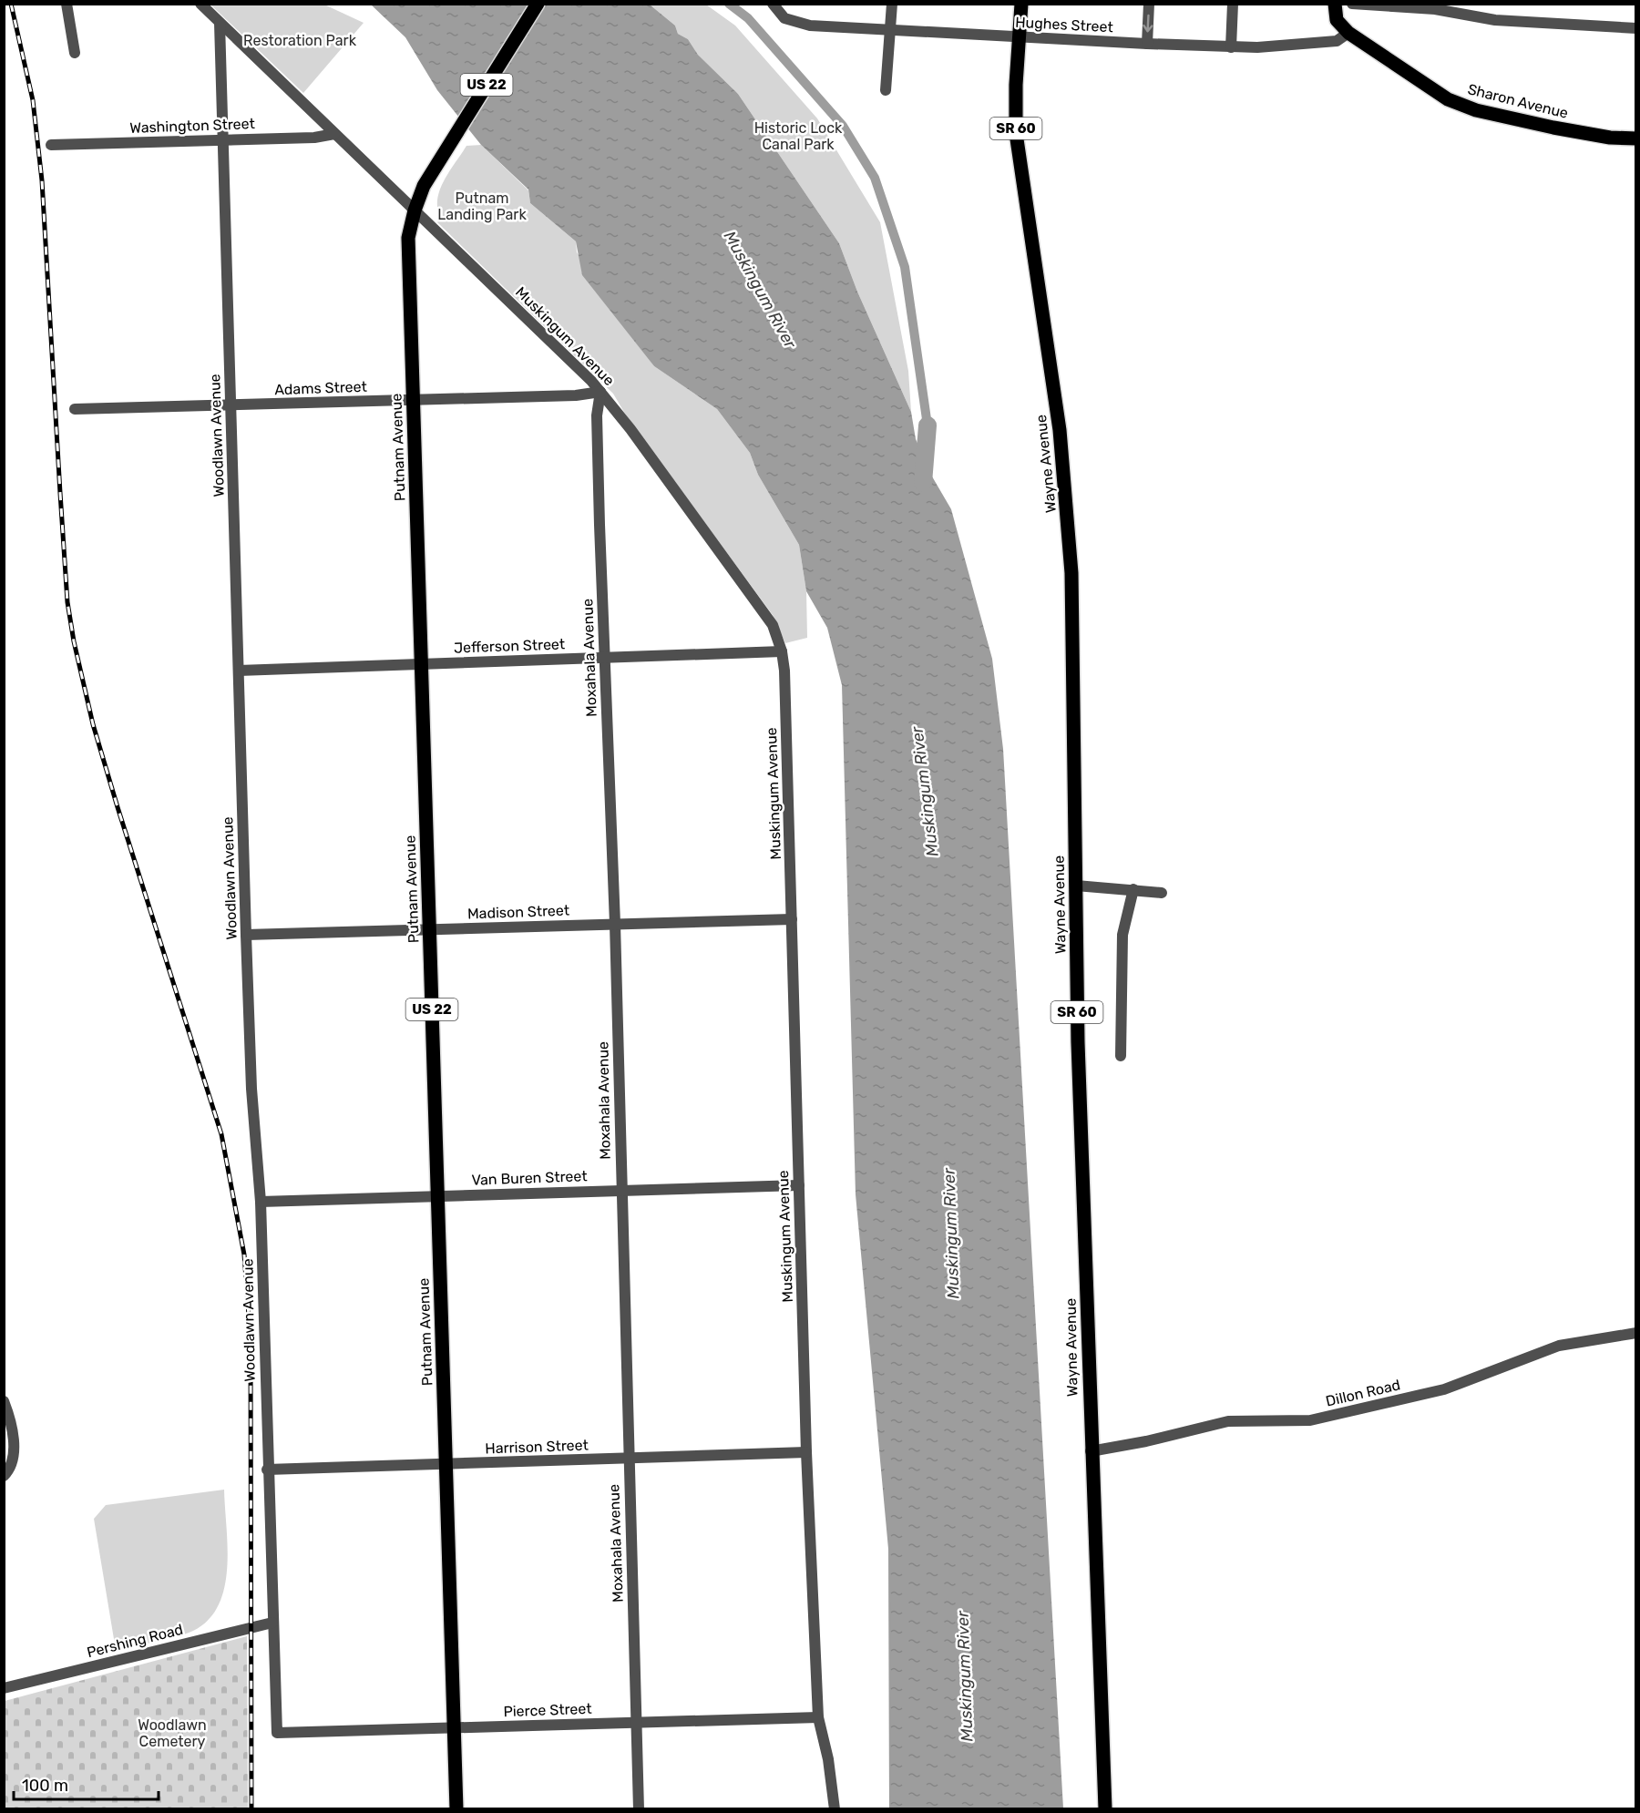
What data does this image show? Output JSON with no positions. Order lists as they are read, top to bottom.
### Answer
{
  "streets": {
    "main road": [
      "US 22",
      "Sharon Avenue",
      "SR 60",
      "Putnam Avenue",
      "Wayne Avenue"
    ],
    "street": [
      "Hughes Street",
      "Washington Street",
      "Muskingum Avenue",
      "Adams Street",
      "Woodlawn Avenue",
      "Jefferson Street",
      "Moxahala Avenue",
      "Madison Street",
      "Van Buren Street",
      "Dillon Road",
      "Harrison Street",
      "Pershing Road",
      "Pierce Street"
    ]
  },
  "crossings": [
    ["Hughes Street", "Sharon Avenue"],
    ["Hughes Street", "Wayne Avenue"],
    ["Washington Street", "Muskingum Avenue"],
    ["Washington Street", "Woodlawn Avenue"],
    ["Muskingum Avenue", "Adams Street"],
    ["Muskingum Avenue", "Woodlawn Avenue"],
    ["Muskingum Avenue", "Putnam Avenue"],
    ["Muskingum Avenue", "Jefferson Street"],
    ["Muskingum Avenue", "Moxahala Avenue"],
    ["Muskingum Avenue", "Madison Street"],
    ["Muskingum Avenue", "Van Buren Street"],
    ["Muskingum Avenue", "Harrison Street"],
    ["Muskingum Avenue", "Pierce Street"],
    ["Adams Street", "Woodlawn Avenue"],
    ["Adams Street", "Putnam Avenue"],
    ["Adams Street", "Moxahala Avenue"],
    ["Woodlawn Avenue", "Jefferson Street"],
    ["Woodlawn Avenue", "Madison Street"],
    ["Woodlawn Avenue", "Van Buren Street"],
    ["Woodlawn Avenue", "Harrison Street"],
    ["Woodlawn Avenue", "Pershing Road"],
    ["Woodlawn Avenue", "Pierce Street"],
    ["Putnam Avenue", "Jefferson Street"],
    ["Putnam Avenue", "Madison Street"],
    ["Putnam Avenue", "Van Buren Street"],
    ["Putnam Avenue", "Harrison Street"],
    ["Putnam Avenue", "Pierce Street"],
    ["Wayne Avenue", "Dillon Road"],
    ["Jefferson Street", "Moxahala Avenue"],
    ["Moxahala Avenue", "Madison Street"],
    ["Moxahala Avenue", "Van Buren Street"],
    ["Moxahala Avenue", "Harrison Street"],
    ["Moxahala Avenue", "Pierce Street"]
  ],
  "water": ["Muskingum River"],
  "parks": [
    "Restoration Park",
    "Historic Lock Canal Park",
    "Putnam Landing Park",
    "Woodlawn Cemetery"
  ],
  "scale_bar": "100 m"
}
